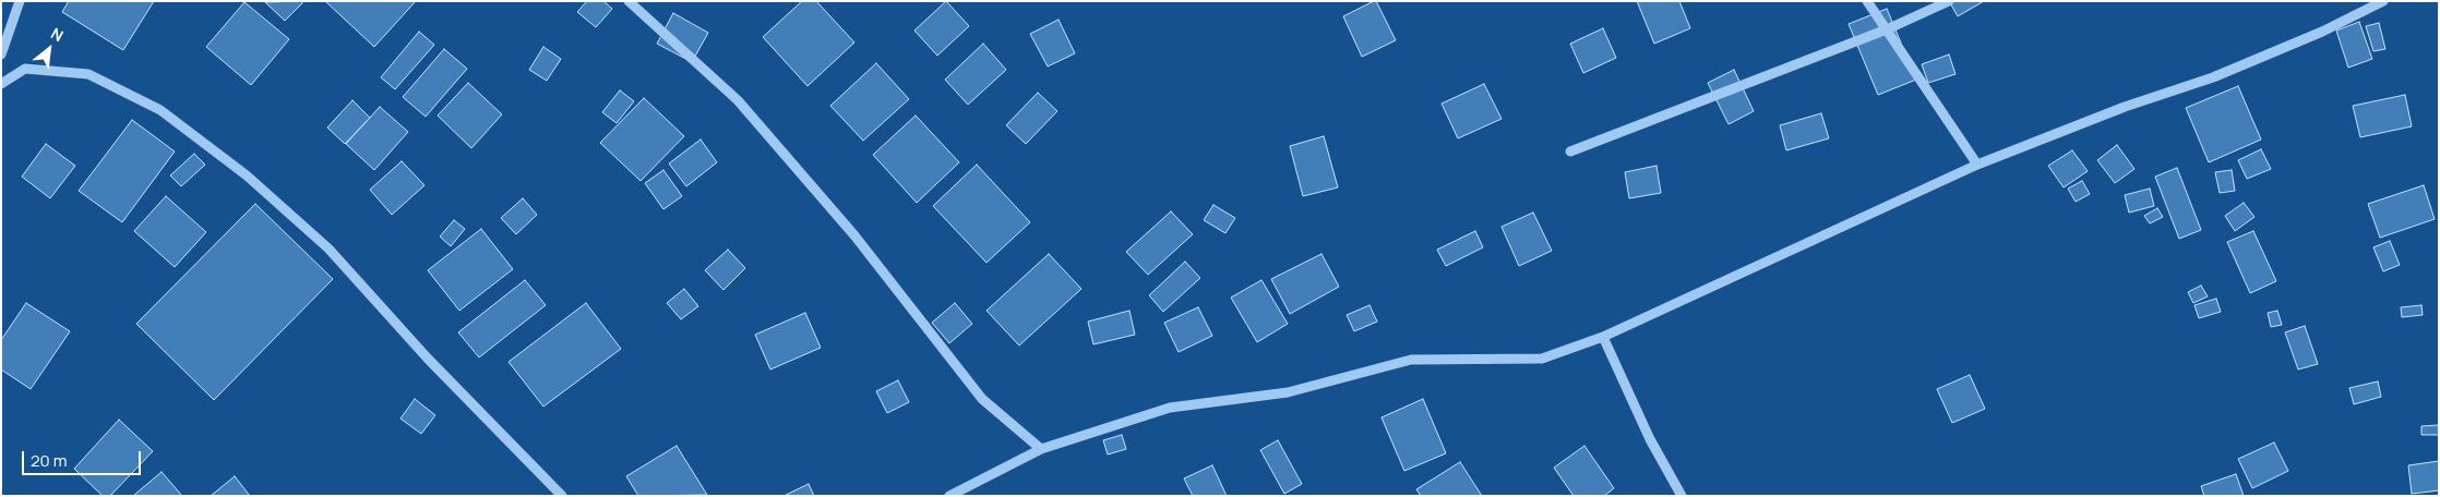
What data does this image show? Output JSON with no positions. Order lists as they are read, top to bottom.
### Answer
{
  "scale_bar": "20 m",
  "north": "top right"
}
